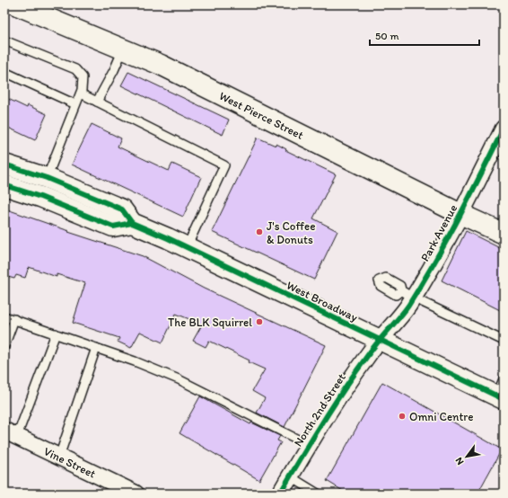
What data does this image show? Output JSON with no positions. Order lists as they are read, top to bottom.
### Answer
{
  "streets": {
    "main road": ["West Pierce Street", "West Broadway"],
    "street": ["Park Avenue", "North 2nd Street", "Vine Street"]
  },
  "crossings": [
    ["West Pierce Street", "Park Avenue"],
    ["Park Avenue", "West Broadway"],
    ["Park Avenue", "North 2nd Street"],
    ["West Broadway", "North 2nd Street"]
  ],
  "places": ["J's Coffee & Donuts", "The BLK Squirrel", "Omni Centre"],
  "scale_bar": "50 m",
  "north": "bottom left"
}
